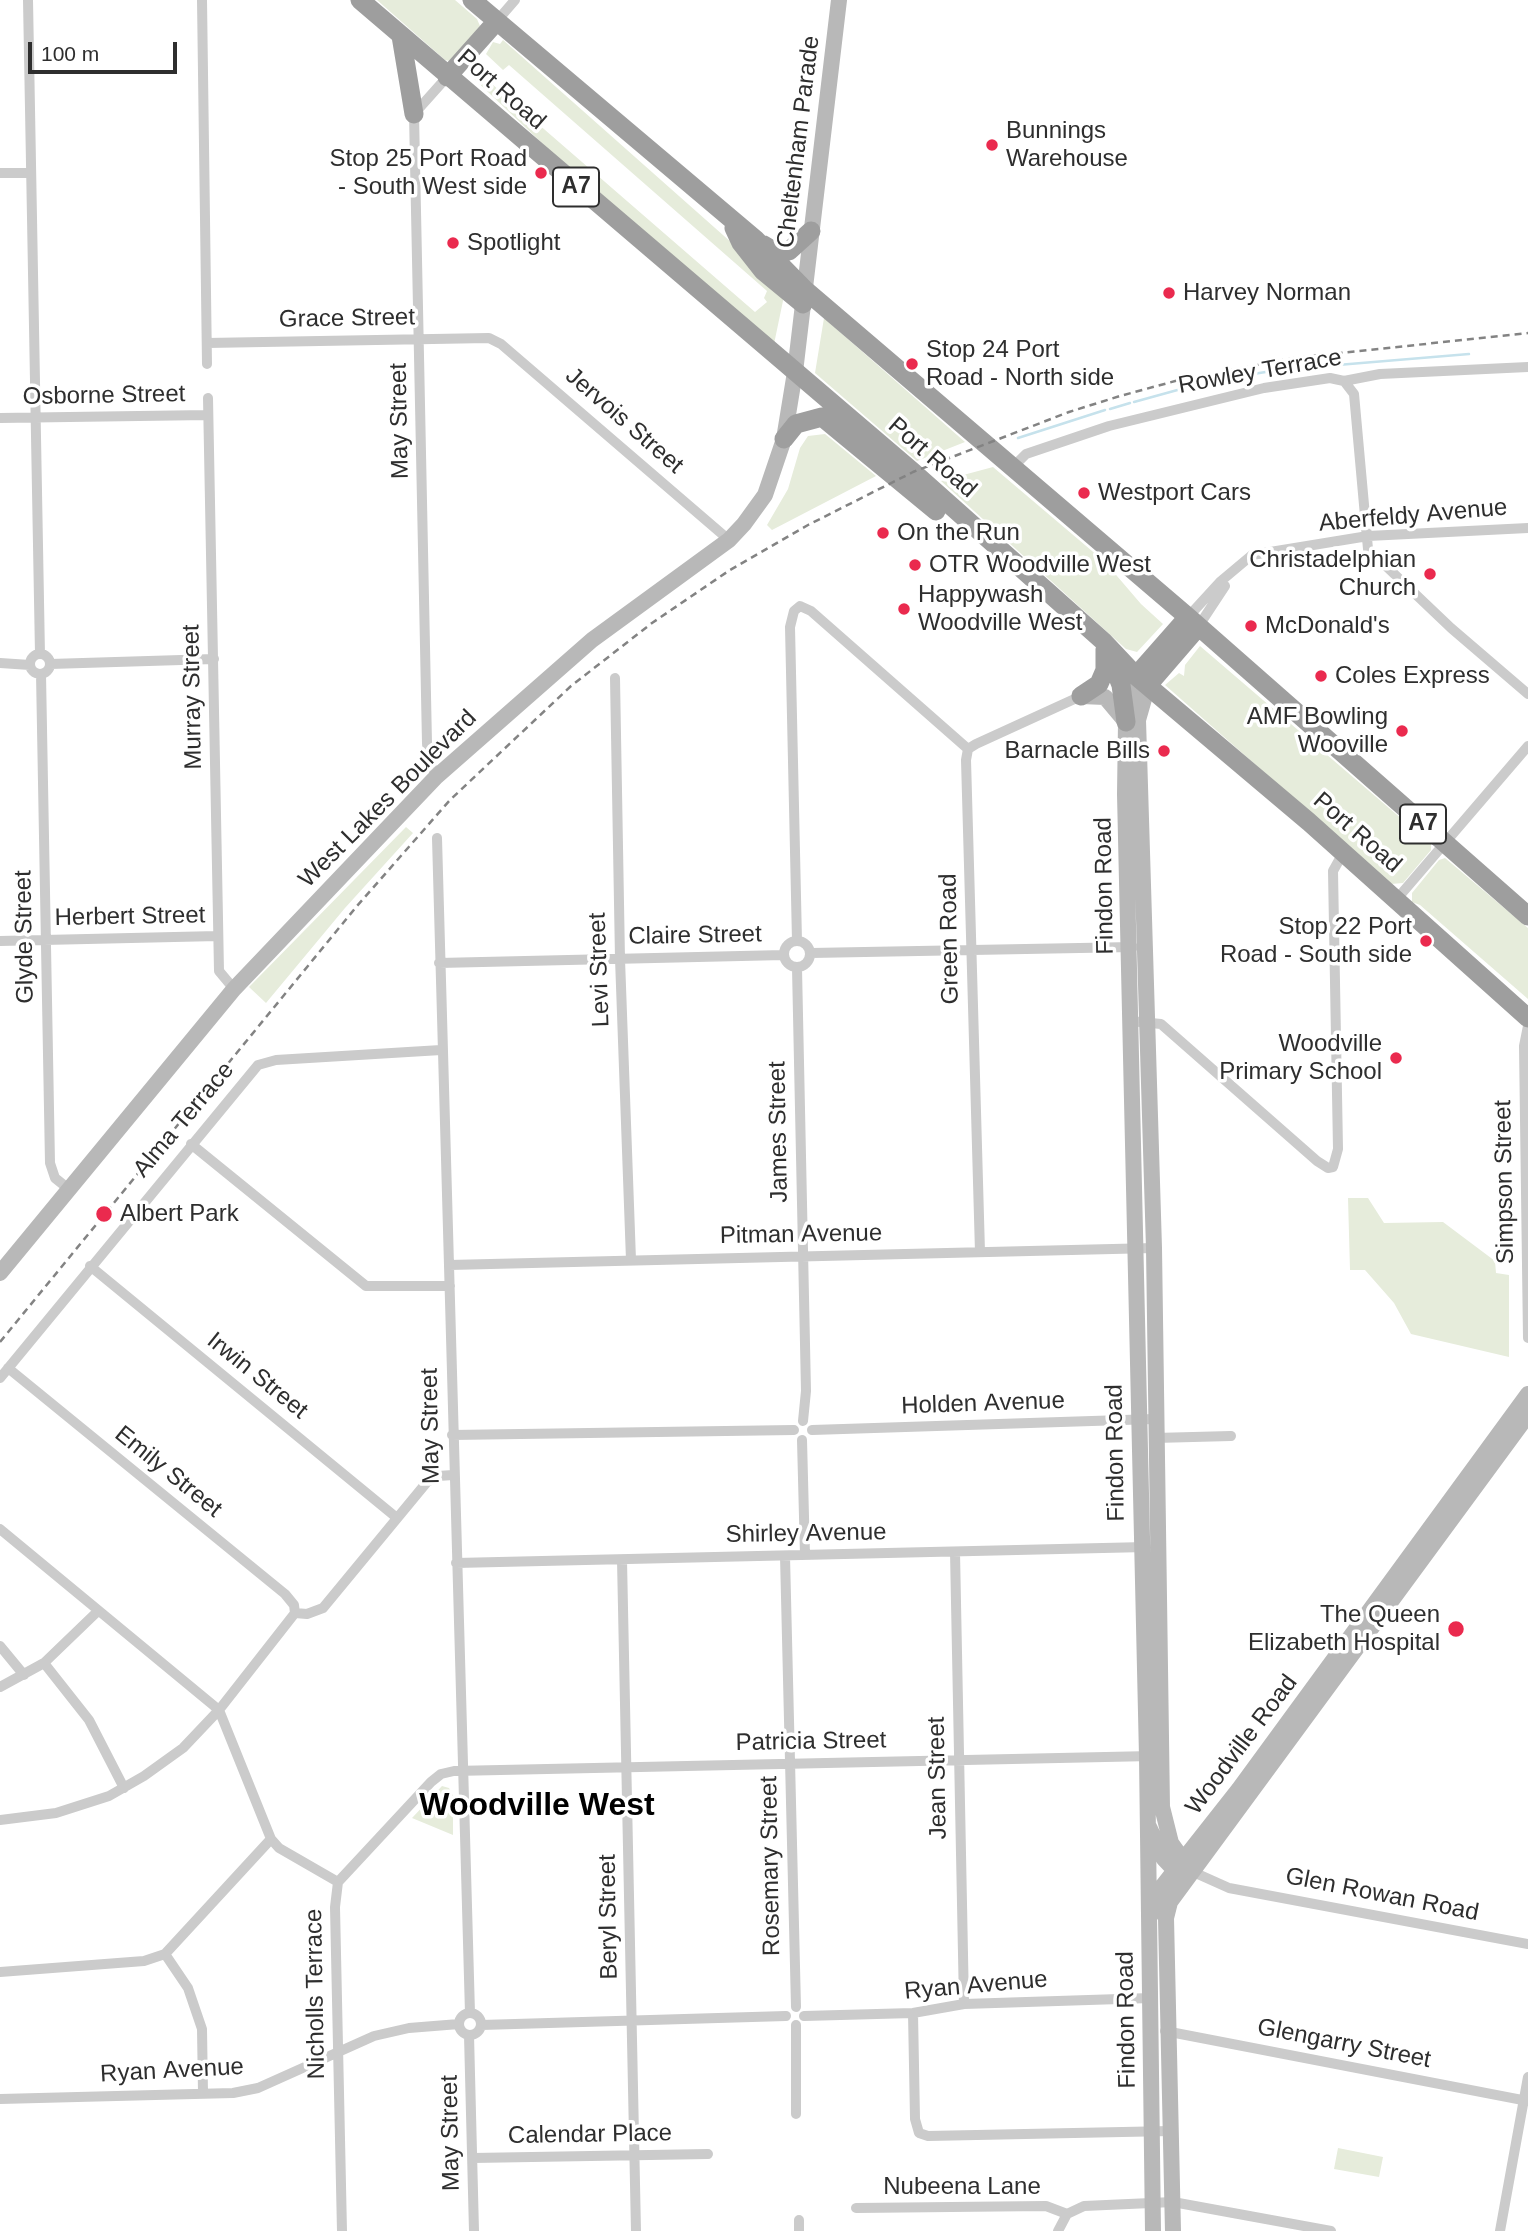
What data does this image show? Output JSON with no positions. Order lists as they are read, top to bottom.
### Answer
{
  "streets": {
    "highway": ["Port Road", "A7"],
    "main road": [
      "Cheltenham Parade",
      "West Lakes Boulevard",
      "Findon Road",
      "Woodville Road"
    ],
    "street": [
      "Grace Street",
      "Rowley Terrace",
      "Osborne Street",
      "May Street",
      "Jervois Street",
      "Aberfeldy Avenue",
      "Murray Street",
      "Herbert Street",
      "Claire Street",
      "Glyde Street",
      "Green Road",
      "Levi Street",
      "Alma Terrace",
      "James Street",
      "Simpson Street",
      "Pitman Avenue",
      "Irwin Street",
      "Holden Avenue",
      "Emily Street",
      "Shirley Avenue",
      "Patricia Street",
      "Jean Street",
      "Rosemary Street",
      "Glen Rowan Road",
      "Beryl Street",
      "Ryan Avenue",
      "Nicholls Terrace",
      "Glengarry Street",
      "Calendar Place",
      "Nubeena Lane"
    ]
  },
  "crossings": [
    ["Port Road", "Cheltenham Parade"],
    ["Port Road", "Rowley Terrace"],
    ["Port Road", "Aberfeldy Avenue"],
    ["Port Road", "West Lakes Boulevard"],
    ["Port Road", "Findon Road"],
    ["Cheltenham Parade", "West Lakes Boulevard"],
    ["Grace Street", "May Street"],
    ["Grace Street", "Jervois Street"],
    ["Osborne Street", "Murray Street"],
    ["May Street", "West Lakes Boulevard"],
    ["May Street", "Claire Street"],
    ["May Street", "Alma Terrace"],
    ["May Street", "Pitman Avenue"],
    ["May Street", "Shirley Avenue"],
    ["May Street", "Patricia Street"],
    ["May Street", "Ryan Avenue"],
    ["May Street", "Calendar Place"],
    ["Jervois Street", "West Lakes Boulevard"],
    ["Murray Street", "West Lakes Boulevard"],
    ["Murray Street", "Herbert Street"],
    ["West Lakes Boulevard", "Glyde Street"],
    ["Findon Road", "Pitman Avenue"],
    ["Findon Road", "Holden Avenue"],
    ["Findon Road", "Shirley Avenue"],
    ["Findon Road", "Patricia Street"],
    ["Findon Road", "Woodville Road"],
    ["Findon Road", "Glen Rowan Road"],
    ["Findon Road", "Ryan Avenue"],
    ["Findon Road", "Glengarry Street"],
    ["Herbert Street", "Glyde Street"],
    ["Claire Street", "Levi Street"],
    ["Claire Street", "James Street"],
    ["Green Road", "Pitman Avenue"],
    ["Levi Street", "Pitman Avenue"],
    ["Alma Terrace", "Irwin Street"],
    ["Alma Terrace", "Emily Street"],
    ["James Street", "Pitman Avenue"],
    ["James Street", "Holden Avenue"],
    ["Shirley Avenue", "Jean Street"],
    ["Shirley Avenue", "Rosemary Street"],
    ["Shirley Avenue", "Beryl Street"],
    ["Patricia Street", "Jean Street"],
    ["Patricia Street", "Rosemary Street"],
    ["Patricia Street", "Beryl Street"],
    ["Patricia Street", "Nicholls Terrace"],
    ["Woodville Road", "Glen Rowan Road"],
    ["Jean Street", "Ryan Avenue"],
    ["Rosemary Street", "Ryan Avenue"],
    ["Beryl Street", "Calendar Place"],
    ["Ryan Avenue", "Nicholls Terrace"]
  ],
  "districts": ["Woodville West"],
  "places": [
    "Bunnings Warehouse",
    "Stop 25 Port Road - South West side",
    "Spotlight",
    "Harvey Norman",
    "Stop 24 Port Road - North side",
    "Westport Cars",
    "On the Run",
    "OTR Woodville West",
    "Christadelphian Church",
    "Happywash Woodville West",
    "McDonald's",
    "Coles Express",
    "AMF Bowling Wooville",
    "Barnacle Bills",
    "Stop 22 Port Road - South side",
    "Woodville Primary School",
    "Albert Park",
    "The Queen Elizabeth Hospital"
  ],
  "scale_bar": "100 m"
}
